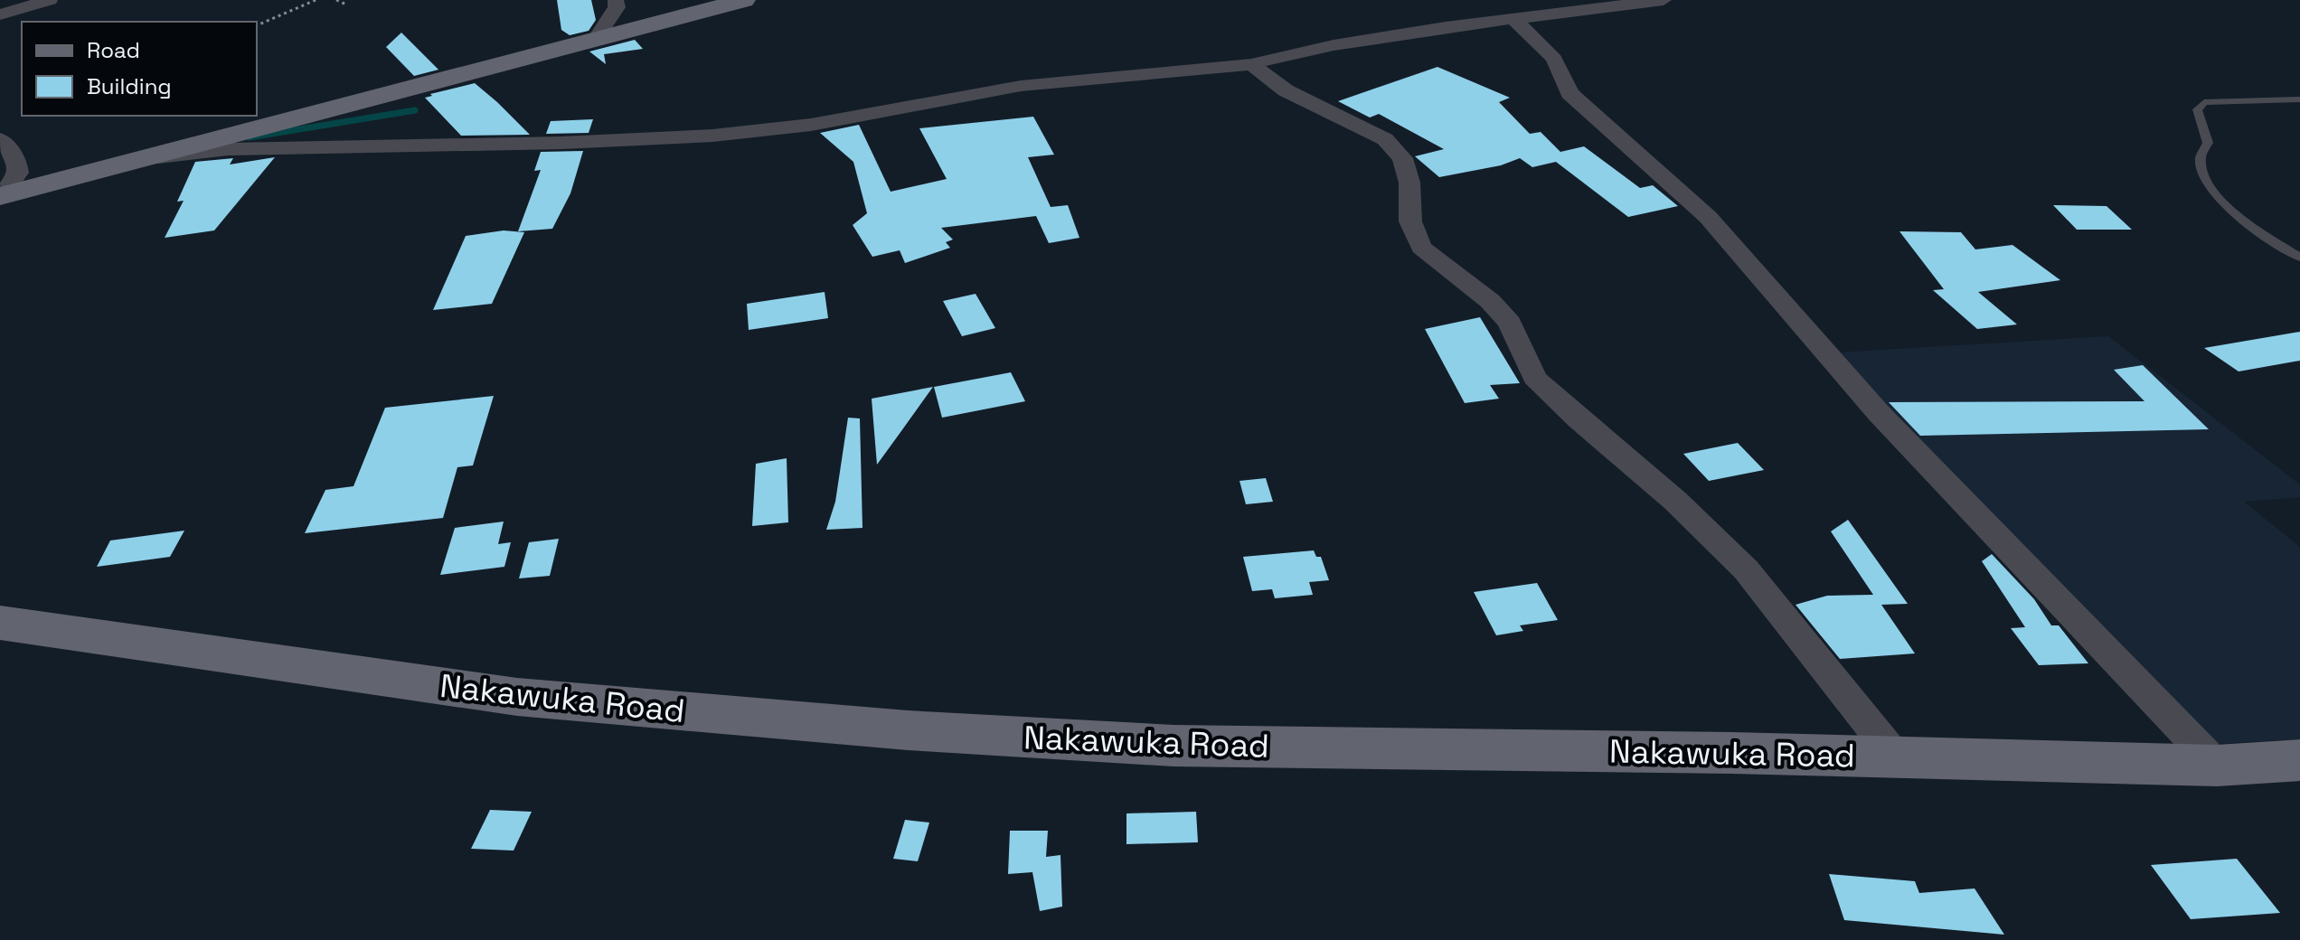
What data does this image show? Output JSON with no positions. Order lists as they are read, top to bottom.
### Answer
{
  "streets": {
    "main road": ["Nakawuka Road"]
  },
  "legend": ["Road", "Building"]
}
